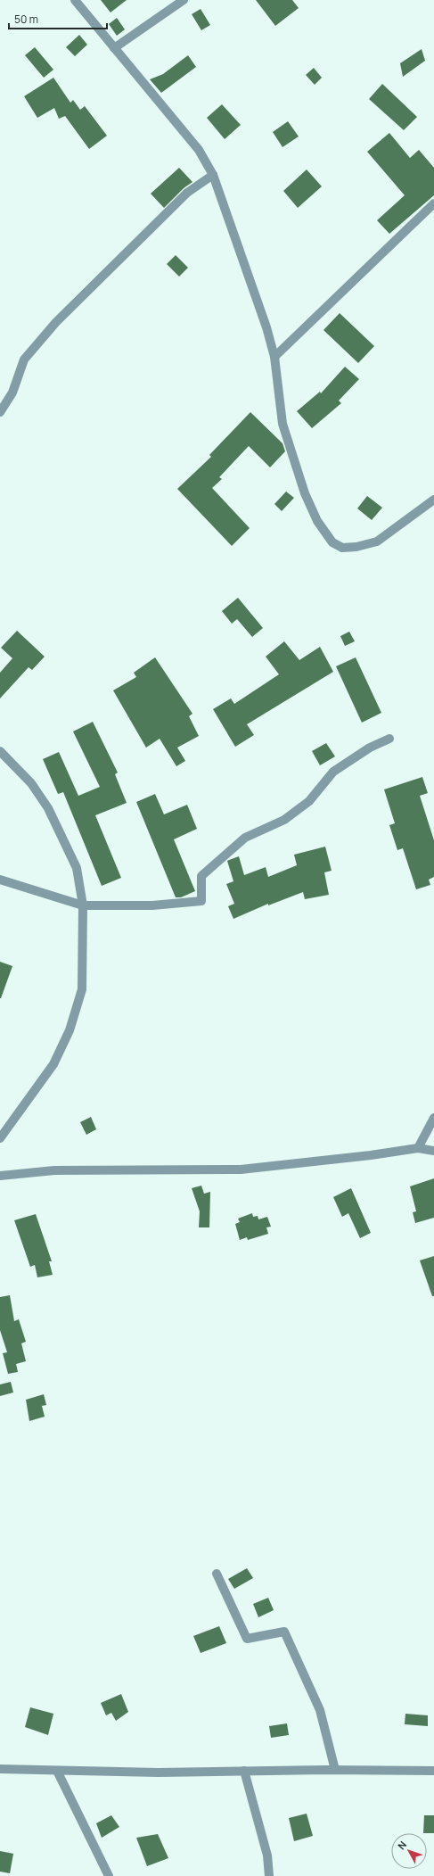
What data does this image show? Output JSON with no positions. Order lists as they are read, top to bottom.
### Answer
{
  "scale_bar": "50 m",
  "north": "top left"
}
